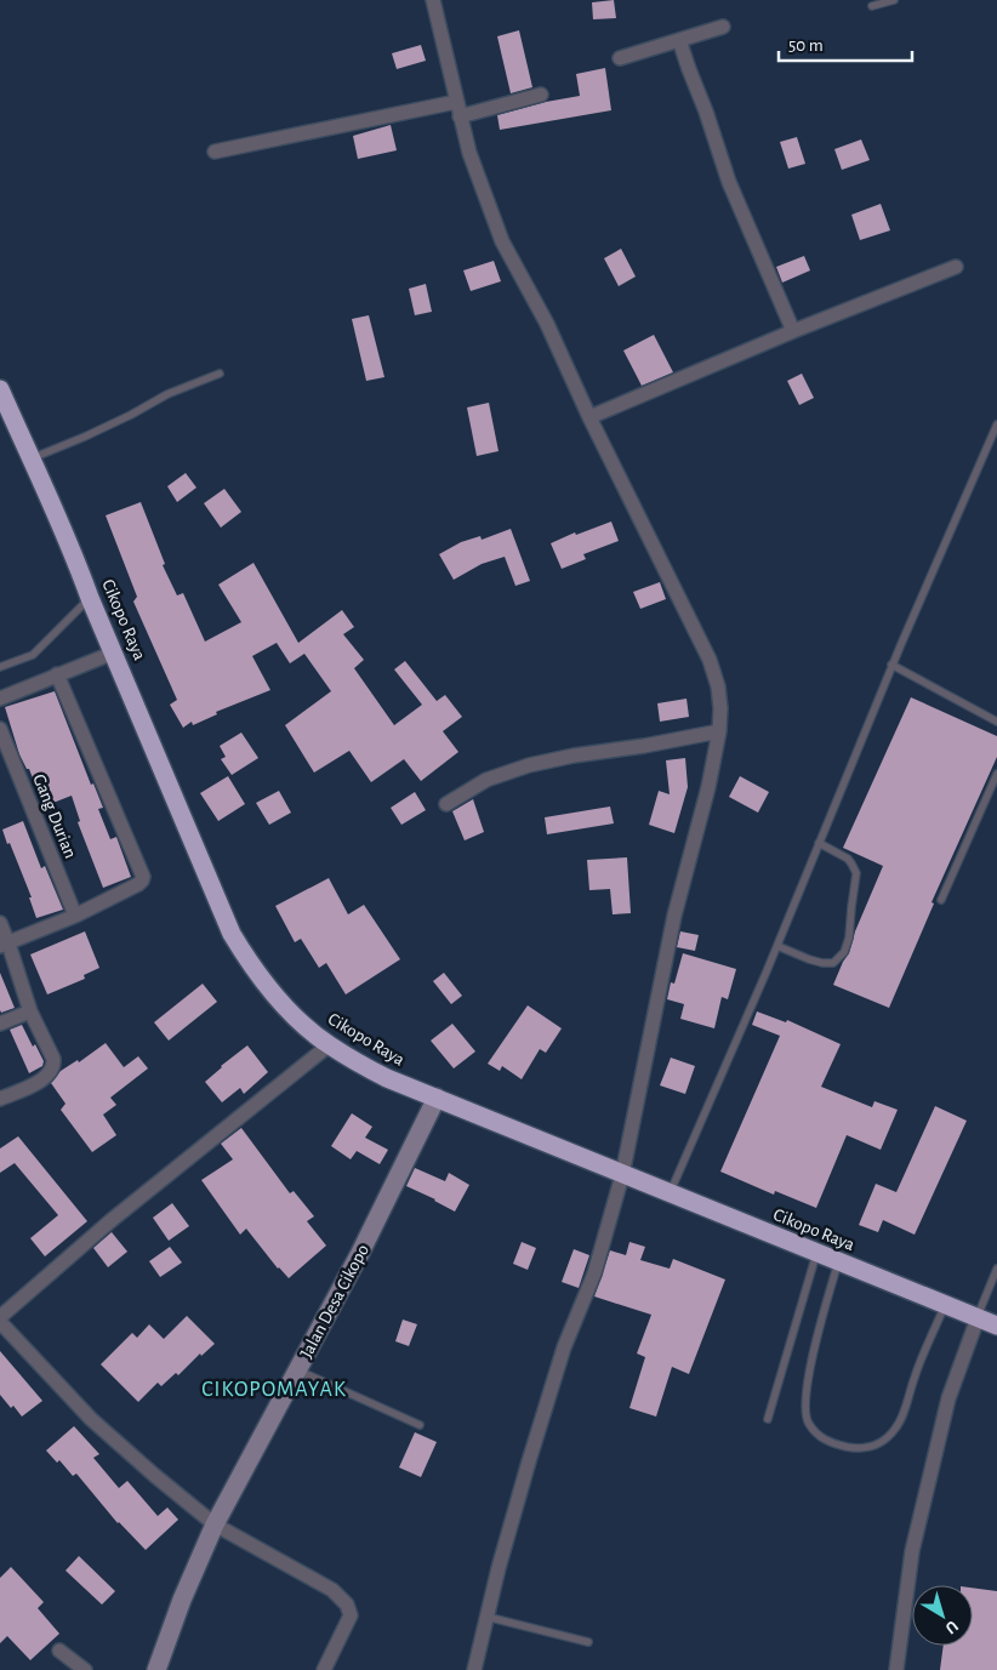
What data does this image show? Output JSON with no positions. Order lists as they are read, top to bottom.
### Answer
{
  "streets": {
    "highway": ["Cikopo Raya"],
    "main road": ["Jalan Desa Cikopo"],
    "street": ["Gang Durian"]
  },
  "crossings": [
    ["Cikopo Raya", "Jalan Desa Cikopo"]
  ],
  "districts": ["CIKOPOMAYAK"],
  "scale_bar": "50 m",
  "north": "bottom right"
}
